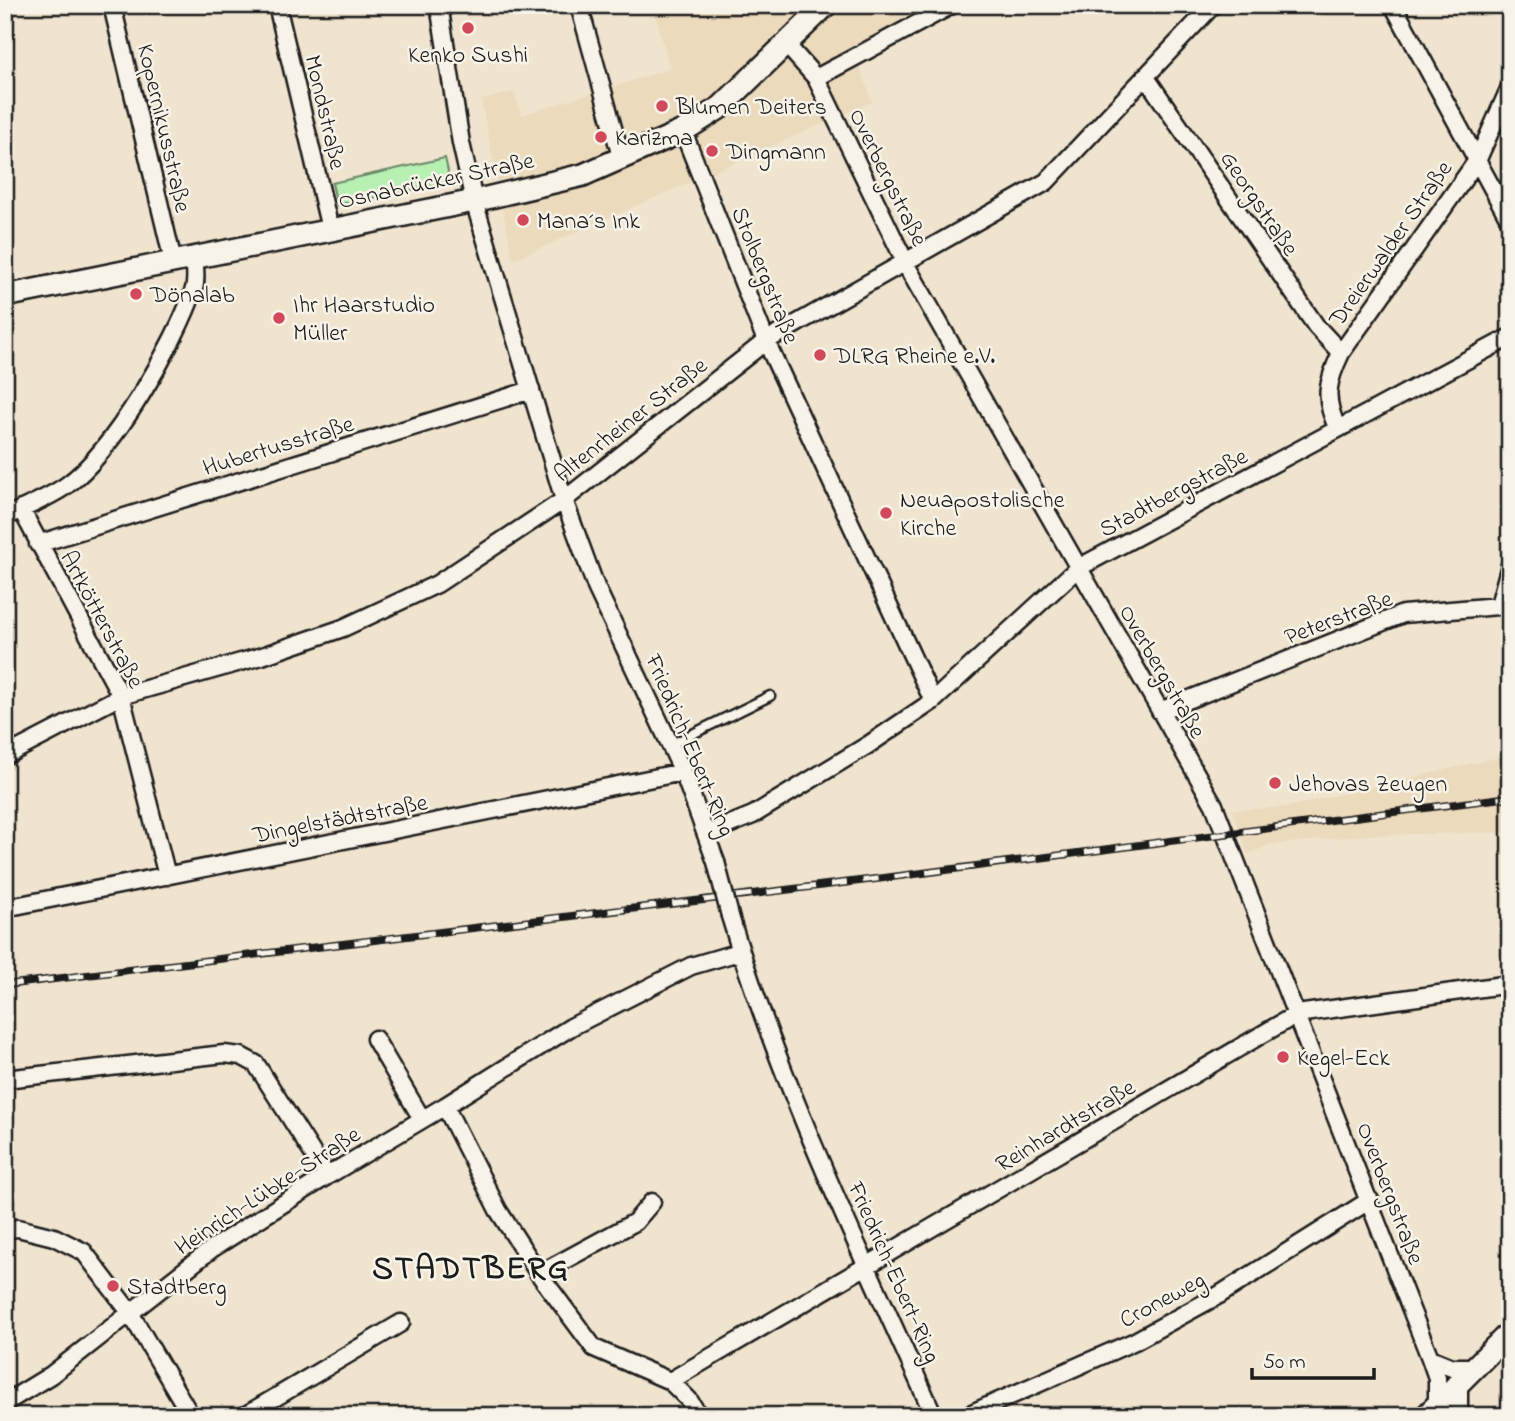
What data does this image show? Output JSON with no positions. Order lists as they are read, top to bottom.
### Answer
{
  "streets": {
    "main road": ["Osnabrücker Straße"],
    "street": [
      "Mondstraße",
      "Kopernikusstraße",
      "Overbergstraße",
      "Georgstraße",
      "Dreierwalder Straße",
      "Stolbergstraße",
      "Altenrheiner Straße",
      "Hubertusstraße",
      "Stadtbergstraße",
      "Peterstraße",
      "Artkötterstraße",
      "Friedrich-Ebert-Ring",
      "Dingelstädtstraße",
      "Reinhardtstraße",
      "Heinrich-Lübke-Straße",
      "Croneweg"
    ]
  },
  "crossings": [
    ["Mondstraße", "Osnabrücker Straße"],
    ["Kopernikusstraße", "Osnabrücker Straße"],
    ["Overbergstraße", "Osnabrücker Straße"],
    ["Overbergstraße", "Altenrheiner Straße"],
    ["Overbergstraße", "Stadtbergstraße"],
    ["Overbergstraße", "Peterstraße"],
    ["Overbergstraße", "Reinhardtstraße"],
    ["Overbergstraße", "Croneweg"],
    ["Osnabrücker Straße", "Stolbergstraße"],
    ["Osnabrücker Straße", "Friedrich-Ebert-Ring"],
    ["Georgstraße", "Dreierwalder Straße"],
    ["Georgstraße", "Altenrheiner Straße"],
    ["Dreierwalder Straße", "Stadtbergstraße"],
    ["Stolbergstraße", "Altenrheiner Straße"],
    ["Stolbergstraße", "Stadtbergstraße"],
    ["Altenrheiner Straße", "Artkötterstraße"],
    ["Altenrheiner Straße", "Friedrich-Ebert-Ring"],
    ["Hubertusstraße", "Artkötterstraße"],
    ["Hubertusstraße", "Friedrich-Ebert-Ring"],
    ["Stadtbergstraße", "Friedrich-Ebert-Ring"],
    ["Artkötterstraße", "Dingelstädtstraße"],
    ["Friedrich-Ebert-Ring", "Dingelstädtstraße"],
    ["Friedrich-Ebert-Ring", "Reinhardtstraße"],
    ["Friedrich-Ebert-Ring", "Heinrich-Lübke-Straße"]
  ],
  "districts": ["STADTBERG"],
  "places": [
    "Kenko Sushi",
    "Blumen Deiters",
    "Karizma",
    "Dingmann",
    "Mana´s Ink",
    "Dönalab",
    "Ihr Haarstudio Müller",
    "DLRG Rheine e.V.",
    "Neuapostolische Kirche",
    "Jehovas Zeugen",
    "Kegel-Eck",
    "Stadtberg"
  ],
  "scale_bar": "50 m"
}
